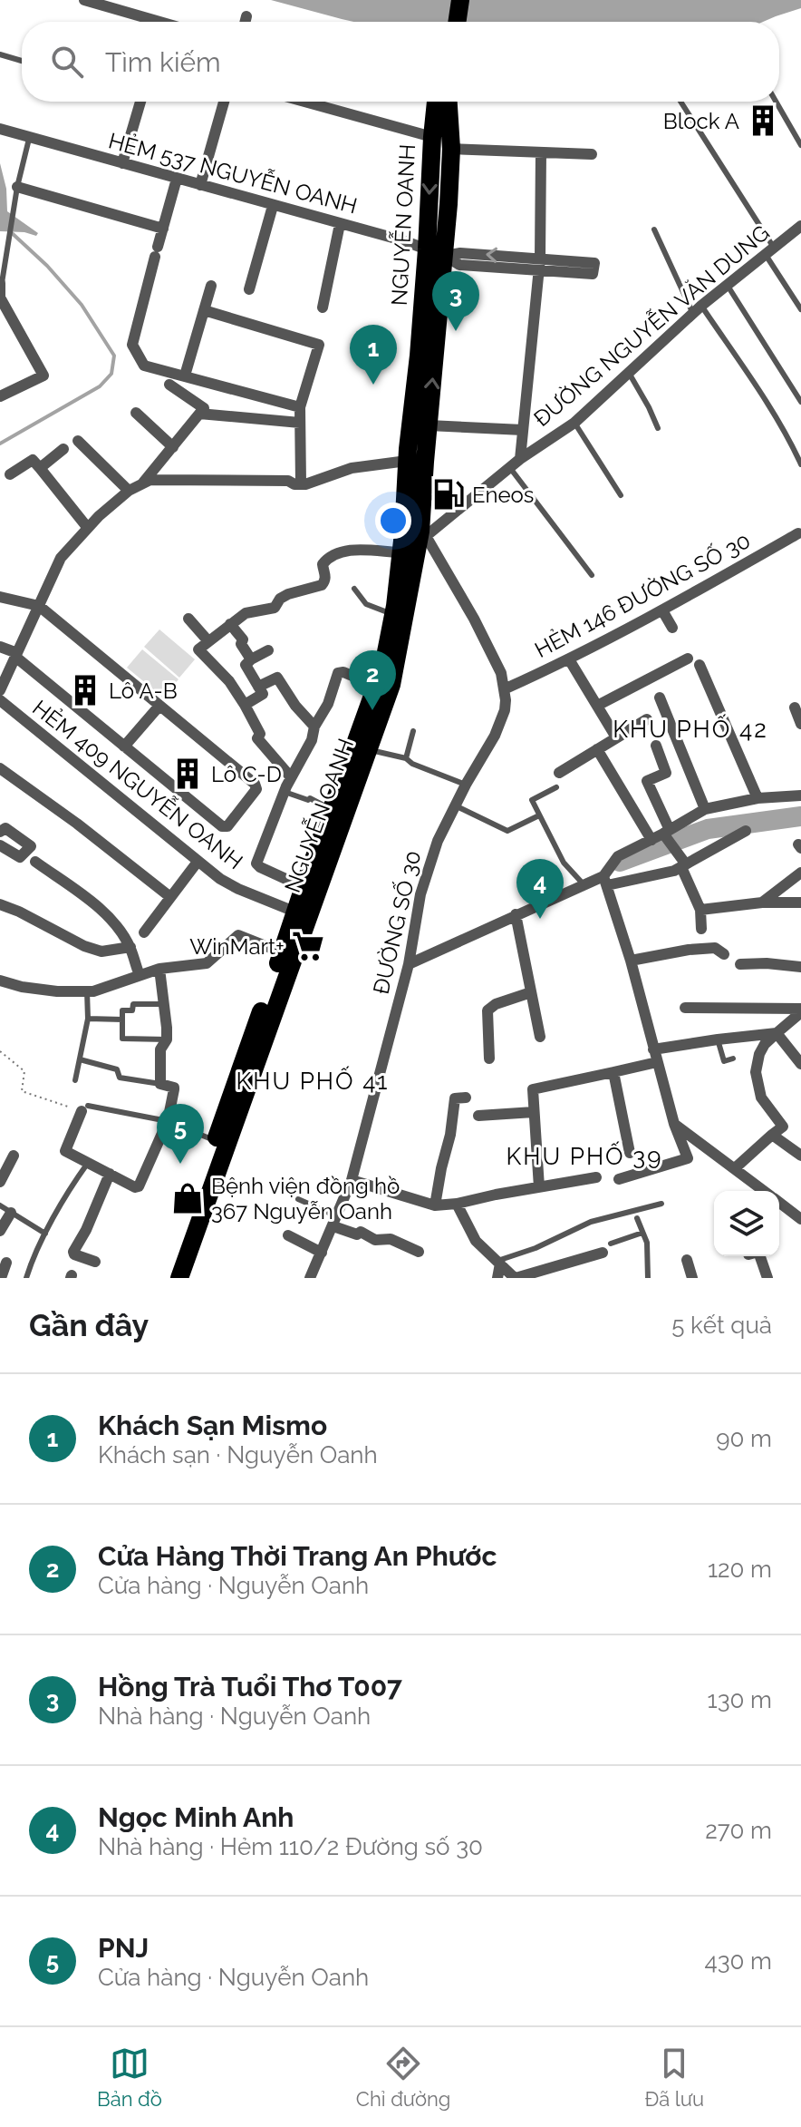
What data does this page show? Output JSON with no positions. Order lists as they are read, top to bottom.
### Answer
{
  "streets": {
    "main road": ["NGUYỄN OANH"],
    "street": [
      "HẺM 537 NGUYỄN OANH",
      "ĐƯỜNG NGUYỄN VĂN DUNG",
      "HẺM 146 ĐƯỜNG SỐ 30",
      "HẺM 409 NGUYỄN OANH",
      "ĐƯỜNG SỐ 30"
    ]
  },
  "crossings": [
    ["HẺM 537 NGUYỄN OANH", "NGUYỄN OANH"],
    ["NGUYỄN OANH", "ĐƯỜNG NGUYỄN VĂN DUNG"],
    ["NGUYỄN OANH", "HẺM 409 NGUYỄN OANH"],
    ["NGUYỄN OANH", "ĐƯỜNG SỐ 30"],
    ["ĐƯỜNG NGUYỄN VĂN DUNG", "ĐƯỜNG SỐ 30"],
    ["HẺM 146 ĐƯỜNG SỐ 30", "ĐƯỜNG SỐ 30"]
  ],
  "districts": ["KHU PHỐ 42", "KHU PHỐ 41", "KHU PHỐ 39"],
  "places": {
    "building": ["Block A", "Lô A-B", "Lô C-D"],
    "fuel station": ["Eneos"],
    "supermarket": ["WinMart+"],
    "shop": ["Bệnh viện đồng hồ 367 Nguyễn Oanh"]
  },
  "page": {
    "search": "Tìm kiếm",
    "pins": [
      "3",
      "1",
      "2",
      "4",
      "5"
    ],
    "heading": ["Gần đây", "5 kết quả"],
    "list": [
      {
        "mark": "1",
        "name": "Khách Sạn Mismo",
        "note": "Khách sạn · Nguyễn Oanh",
        "value": "90 m"
      },
      {
        "mark": "2",
        "name": "Cửa Hàng Thời Trang An Phước",
        "note": "Cửa hàng · Nguyễn Oanh",
        "value": "120 m"
      },
      {
        "mark": "3",
        "name": "Hồng Trà Tuổi Thơ T007",
        "note": "Nhà hàng · Nguyễn Oanh",
        "value": "130 m"
      },
      {
        "mark": "4",
        "name": "Ngọc Minh Anh",
        "note": "Nhà hàng · Hẻm 110/2 Đường số 30",
        "value": "270 m"
      },
      {
        "mark": "5",
        "name": "PNJ",
        "note": "Cửa hàng · Nguyễn Oanh",
        "value": "430 m"
      }
    ],
    "nav": ["Bản đồ", "Chỉ đường", "Đã lưu"]
  }
}
